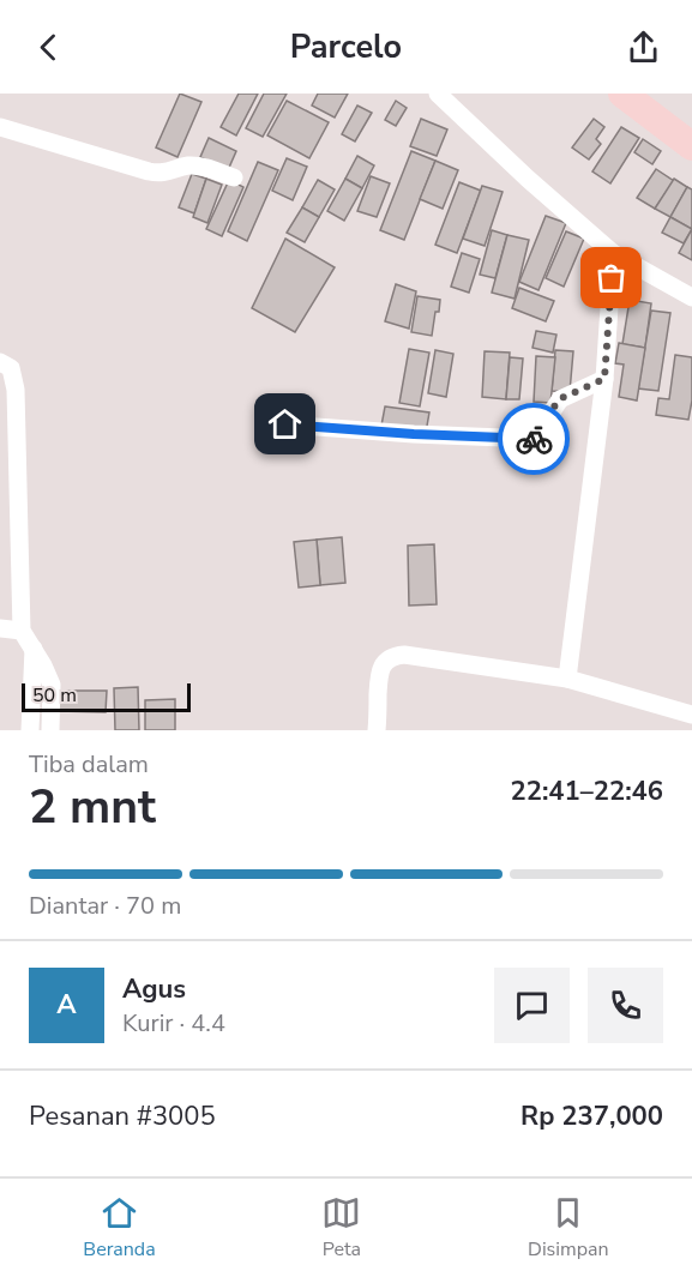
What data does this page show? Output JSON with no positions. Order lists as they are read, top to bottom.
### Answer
{
  "scale_bar": "50 m",
  "page": {
    "header": "Parcelo",
    "scale": "50 m",
    "heading": ["2 mnt", "Tiba dalam", "22:41–22:46"],
    "panel": [
      "Agus",
      "Kurir · 4.4",
      "Pesanan #3005",
      "Rp 237,000"
    ],
    "bar": "Diantar · 70 m",
    "round": "A",
    "tabs": ["Beranda", "Peta", "Disimpan"]
  }
}
